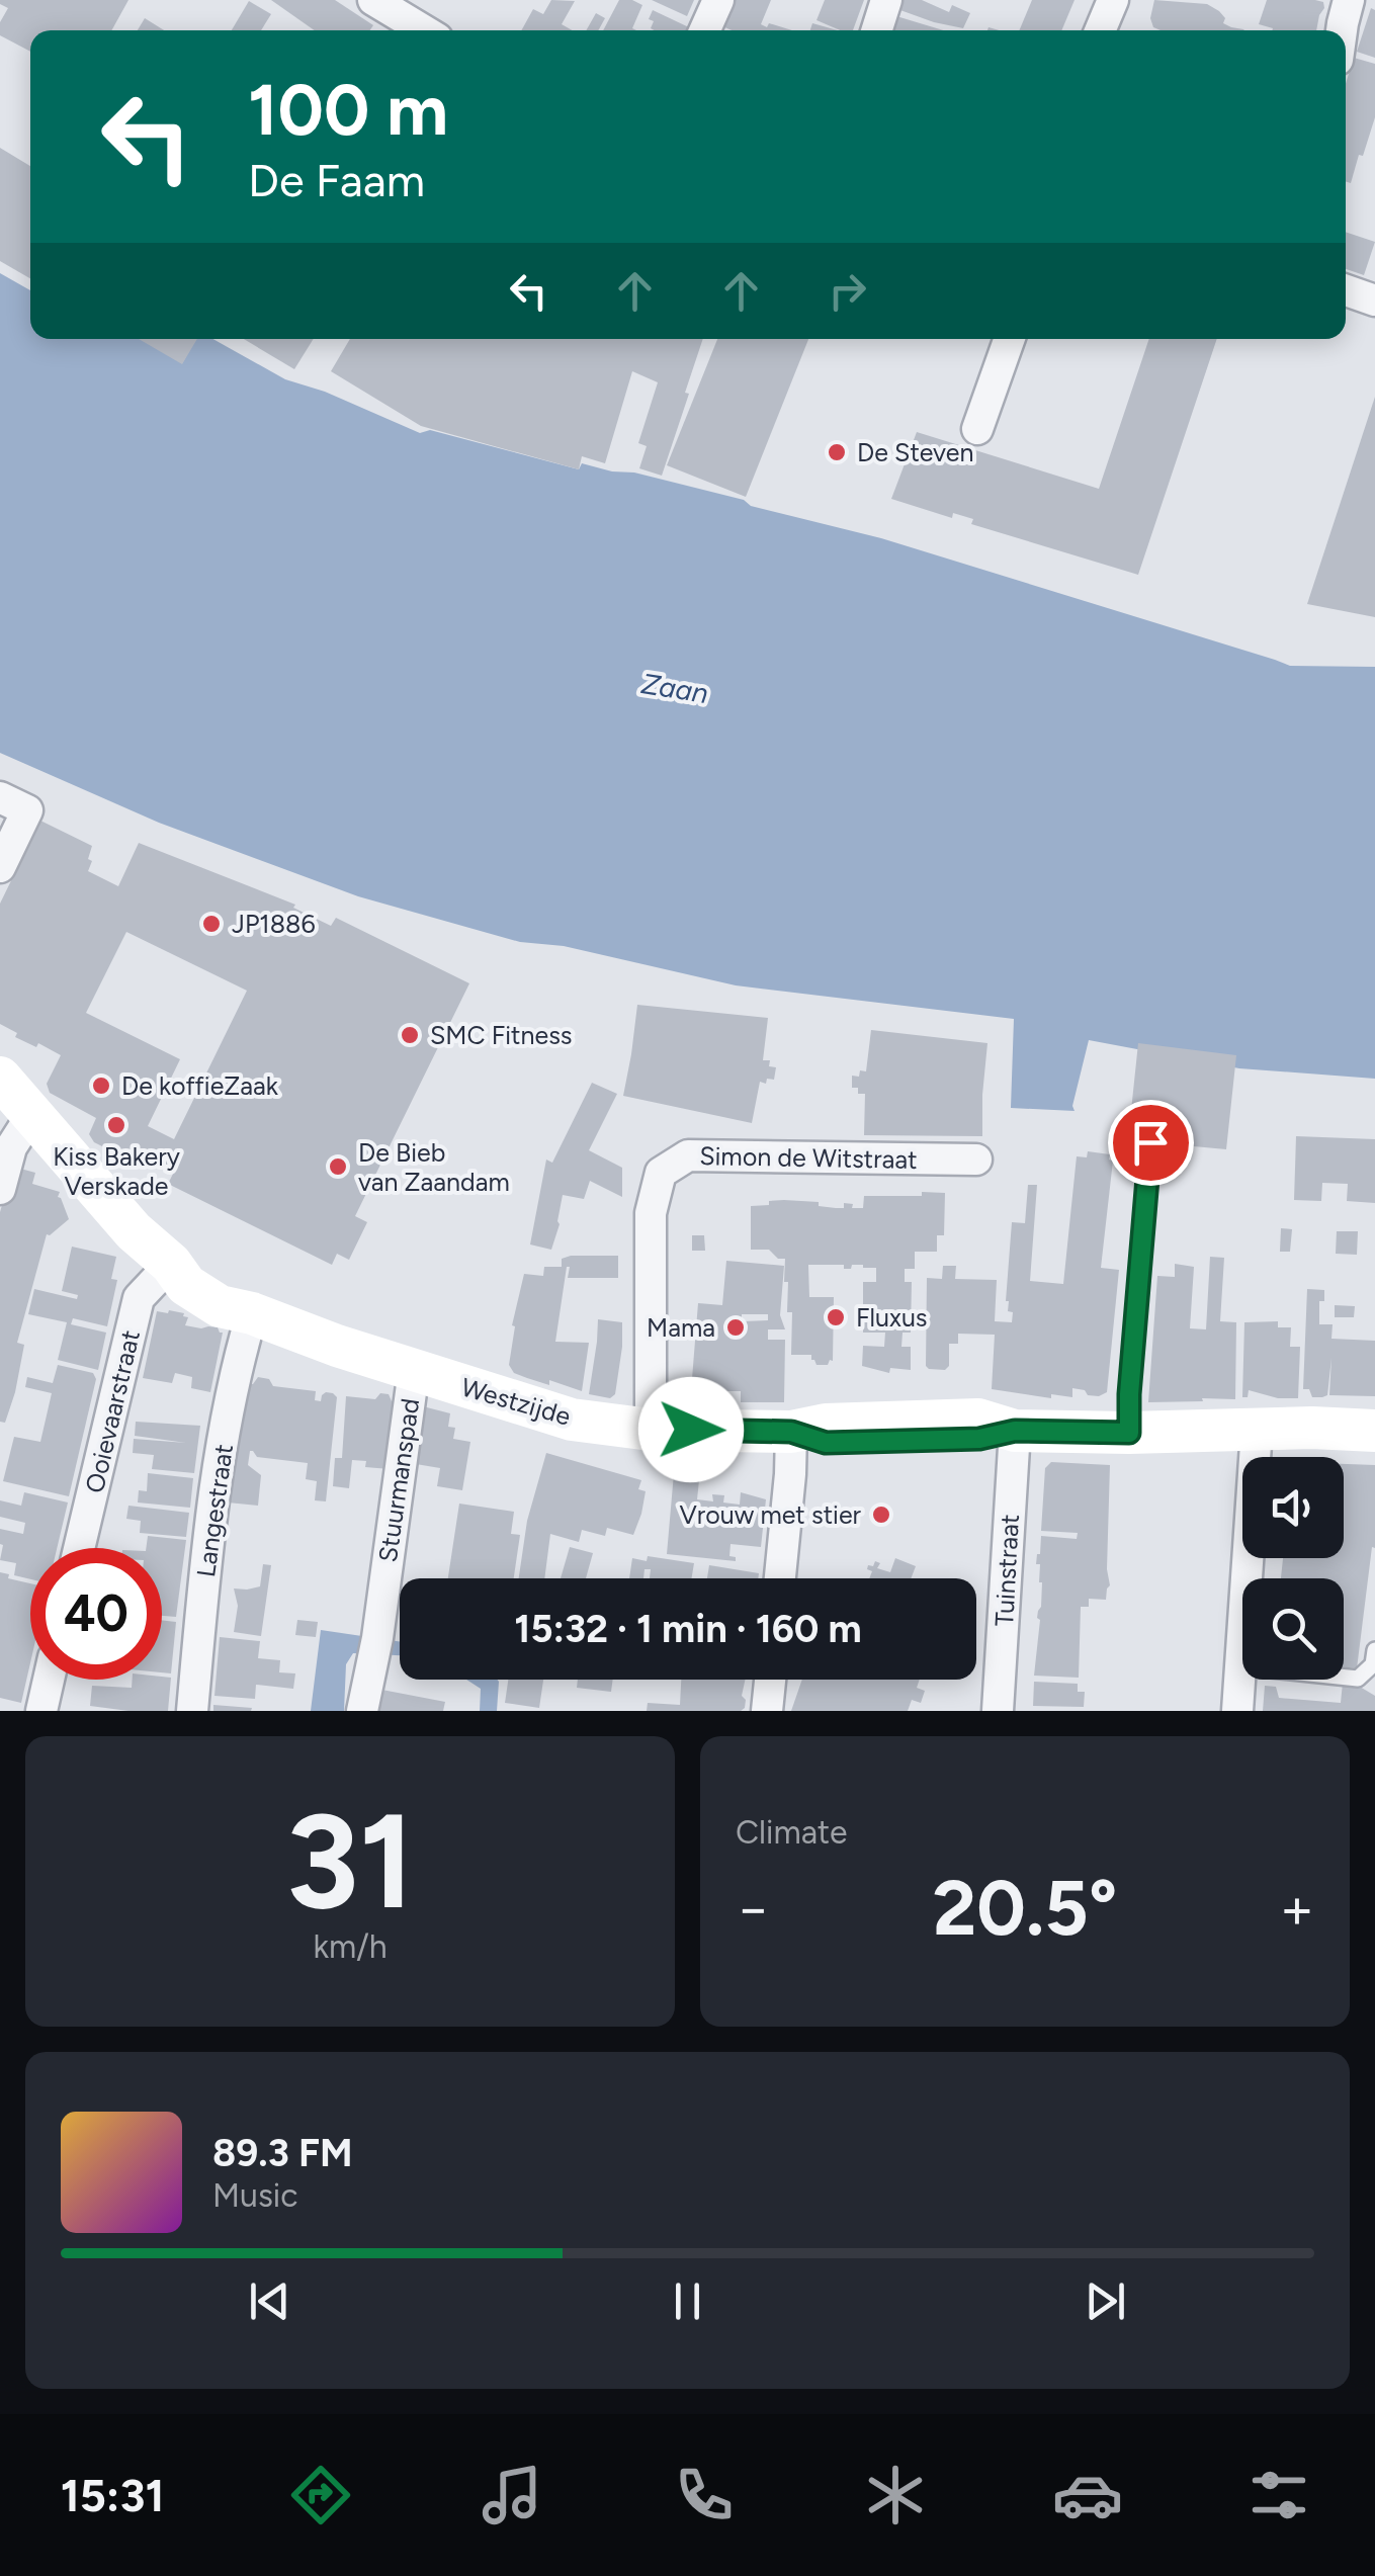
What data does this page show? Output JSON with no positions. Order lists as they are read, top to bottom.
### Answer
{
  "streets": {
    "street": [
      "Simon de Witstraat",
      "Westzijde",
      "Ooievaarstraat",
      "Stuurmanspad",
      "Langestraat",
      "Tuinstraat"
    ]
  },
  "crossings": [
    ["Simon de Witstraat", "Westzijde"],
    ["Westzijde", "Ooievaarstraat"],
    ["Westzijde", "Stuurmanspad"],
    ["Westzijde", "Langestraat"],
    ["Westzijde", "Tuinstraat"]
  ],
  "water": ["Zaan"],
  "places": [
    "De Steven",
    "JP1886",
    "SMC Fitness",
    "De koffieZaak",
    "Kiss Bakery Verskade",
    "De Bieb van Zaandam",
    "Fluxus",
    "Mama",
    "Vrouw met stier"
  ],
  "page": {
    "turn": ["100 m", "De Faam"],
    "limit": "40",
    "trip": "15:32 · 1 min · 160 m",
    "tile": [
      ["31", "km/h"],
      "Climate"
    ],
    "heat": ["−", "20.5°", "+"],
    "song": ["89.3 FM", "Music"],
    "tabs": "15:31"
  }
}
